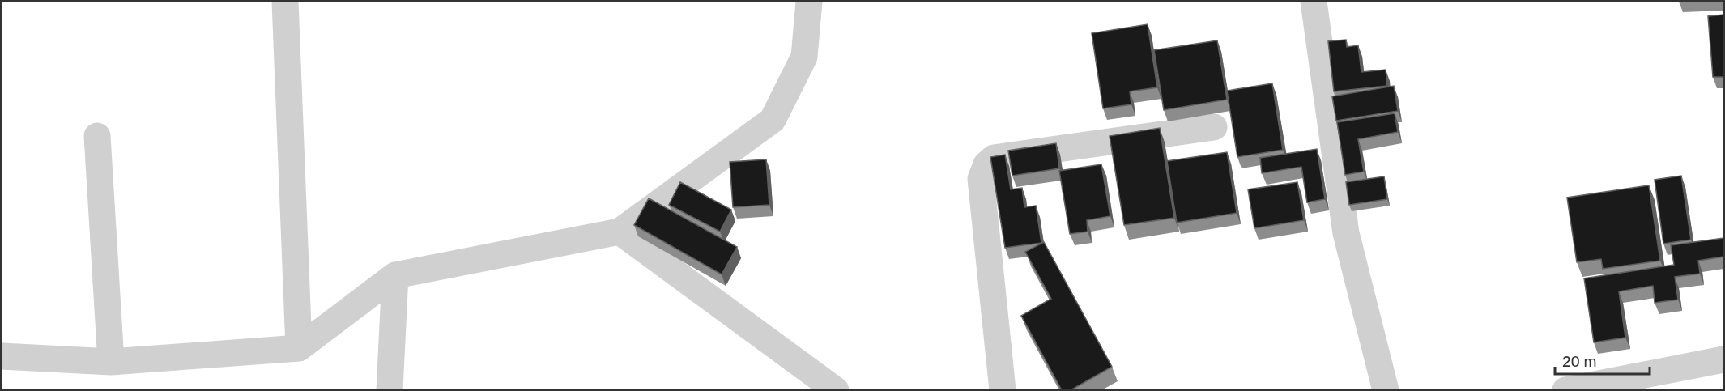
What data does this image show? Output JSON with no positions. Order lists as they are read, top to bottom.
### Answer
{
  "scale_bar": "20 m"
}
